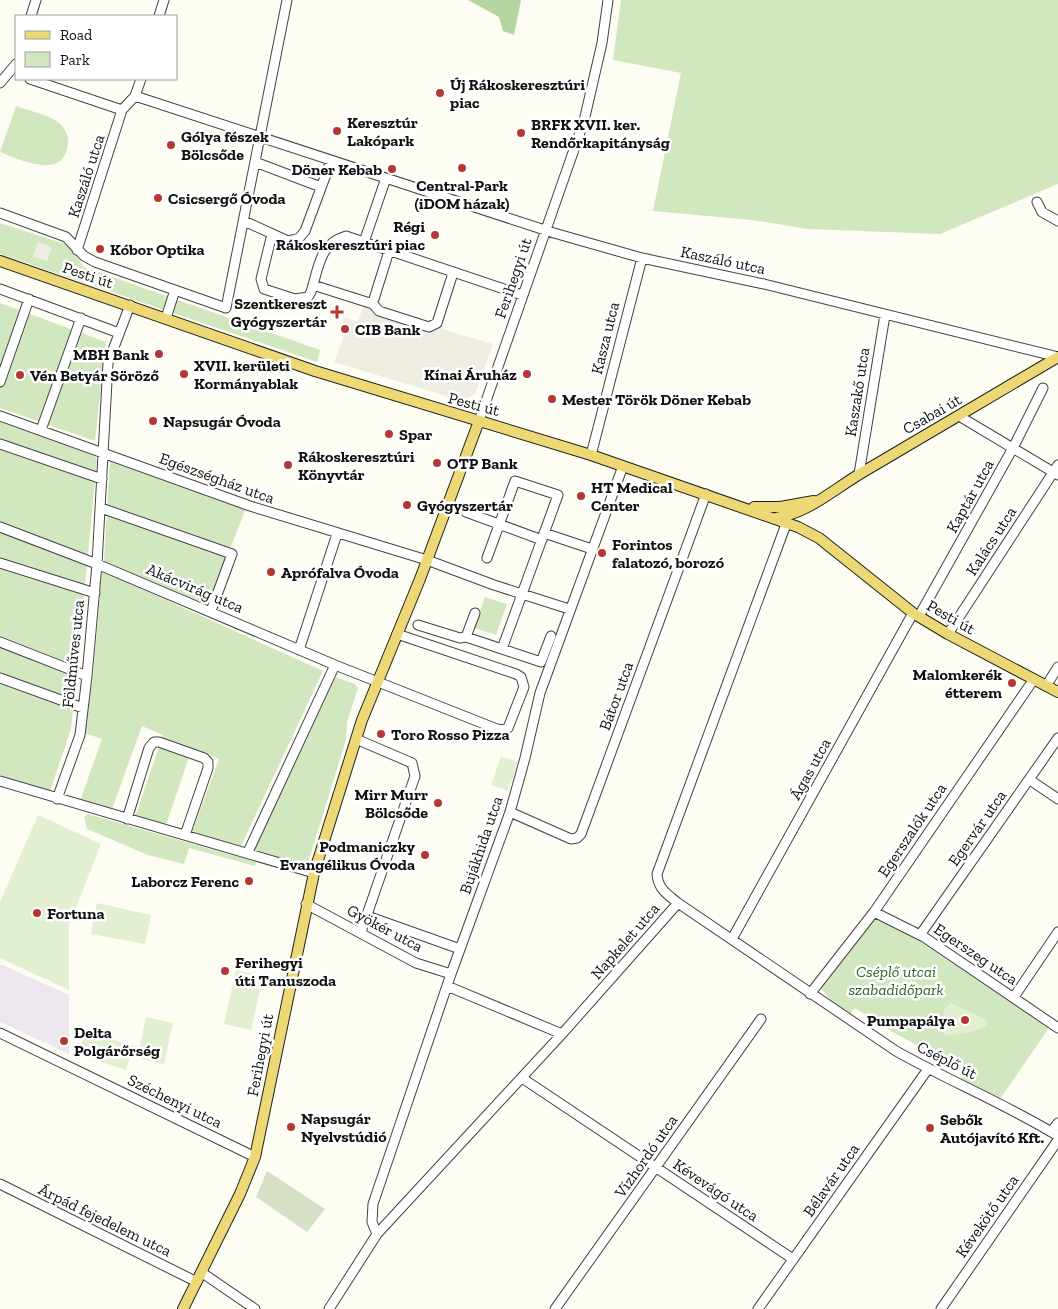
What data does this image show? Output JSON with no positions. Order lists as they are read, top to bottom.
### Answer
{
  "streets": {
    "main road": ["Pesti út", "Ferihegyi út", "Csabai út"],
    "street": [
      "Kaszáló utca",
      "Kasza utca",
      "Kaszakő utca",
      "Egészségház utca",
      "Kaptár utca",
      "Kalács utca",
      "Akácvirág utca",
      "Földműves utca",
      "Bátor utca",
      "Ágas utca",
      "Egervár utca",
      "Egerszalók utca",
      "Bujákhida utca",
      "Gyökér utca",
      "Napkelet utca",
      "Egerszeg utca",
      "Cséplő út",
      "Széchenyi utca",
      "Vízhordó utca",
      "Bélavár utca",
      "Kévevágó utca",
      "Kévekötő utca",
      "Árpád fejedelem utca"
    ]
  },
  "crossings": [
    ["Kaszáló utca", "Pesti út"],
    ["Kaszáló utca", "Ferihegyi út"],
    ["Kaszáló utca", "Kasza utca"],
    ["Kaszáló utca", "Kaszakő utca"],
    ["Kaszáló utca", "Csabai út"],
    ["Pesti út", "Ferihegyi út"],
    ["Pesti út", "Kasza utca"],
    ["Pesti út", "Csabai út"],
    ["Pesti út", "Kaptár utca"],
    ["Pesti út", "Kalács utca"],
    ["Pesti út", "Földműves utca"],
    ["Pesti út", "Bátor utca"],
    ["Pesti út", "Ágas utca"],
    ["Pesti út", "Egerszalók utca"],
    ["Pesti út", "Bujákhida utca"],
    ["Pesti út", "Napkelet utca"],
    ["Ferihegyi út", "Egészségház utca"],
    ["Ferihegyi út", "Akácvirág utca"],
    ["Ferihegyi út", "Gyökér utca"],
    ["Ferihegyi út", "Széchenyi utca"],
    ["Ferihegyi út", "Árpád fejedelem utca"],
    ["Kaszakő utca", "Csabai út"],
    ["Egészségház utca", "Földműves utca"],
    ["Kaptár utca", "Ágas utca"],
    ["Akácvirág utca", "Földműves utca"],
    ["Bátor utca", "Bujákhida utca"],
    ["Ágas utca", "Cséplő út"],
    ["Egervár utca", "Egerszeg utca"],
    ["Egerszalók utca", "Egerszeg utca"],
    ["Egerszalók utca", "Cséplő út"],
    ["Bujákhida utca", "Gyökér utca"],
    ["Bujákhida utca", "Napkelet utca"],
    ["Napkelet utca", "Cséplő út"],
    ["Napkelet utca", "Kévevágó utca"],
    ["Cséplő út", "Bélavár utca"],
    ["Vízhordó utca", "Kévevágó utca"],
    ["Bélavár utca", "Kévevágó utca"]
  ],
  "parks": ["Cséplő utcai szabadidőpark"],
  "places": {
    "other": [
      "Új Rákoskeresztúri piac",
      "Keresztúr Lakópark",
      "BRFK XVII. ker. Rendőrkapitányság",
      "Gólya fészek Bölcsőde",
      "Central-Park (iDOM házak)",
      "Döner Kebab",
      "Csicsergő Óvoda",
      "Régi Rákoskeresztúri piac",
      "Kóbor Optika",
      "CIB Bank",
      "MBH Bank",
      "XVII. kerületi Kormányablak",
      "Kínai Áruház",
      "Vén Betyár Söröző",
      "Mester Török Döner Kebab",
      "Napsugár Óvoda",
      "Spar",
      "OTP Bank",
      "Rákoskeresztúri Könyvtár",
      "HT Medical Center",
      "Gyógyszertár",
      "Forintos falatozó, borozó",
      "Aprófalva Óvoda",
      "Malomkerék étterem",
      "Toro Rosso Pizza",
      "Mirr Murr Bölcsőde",
      "Podmaniczky Evangélikus Óvoda",
      "Laborcz Ferenc",
      "Fortuna",
      "Ferihegyi úti Tanuszoda",
      "Pumpapálya",
      "Delta Polgárőrség",
      "Napsugár Nyelvstúdió",
      "Sebők Autójavító Kft."
    ],
    "health": ["Szentkereszt Gyógyszertár"]
  },
  "legend": ["Road", "Park"]
}
